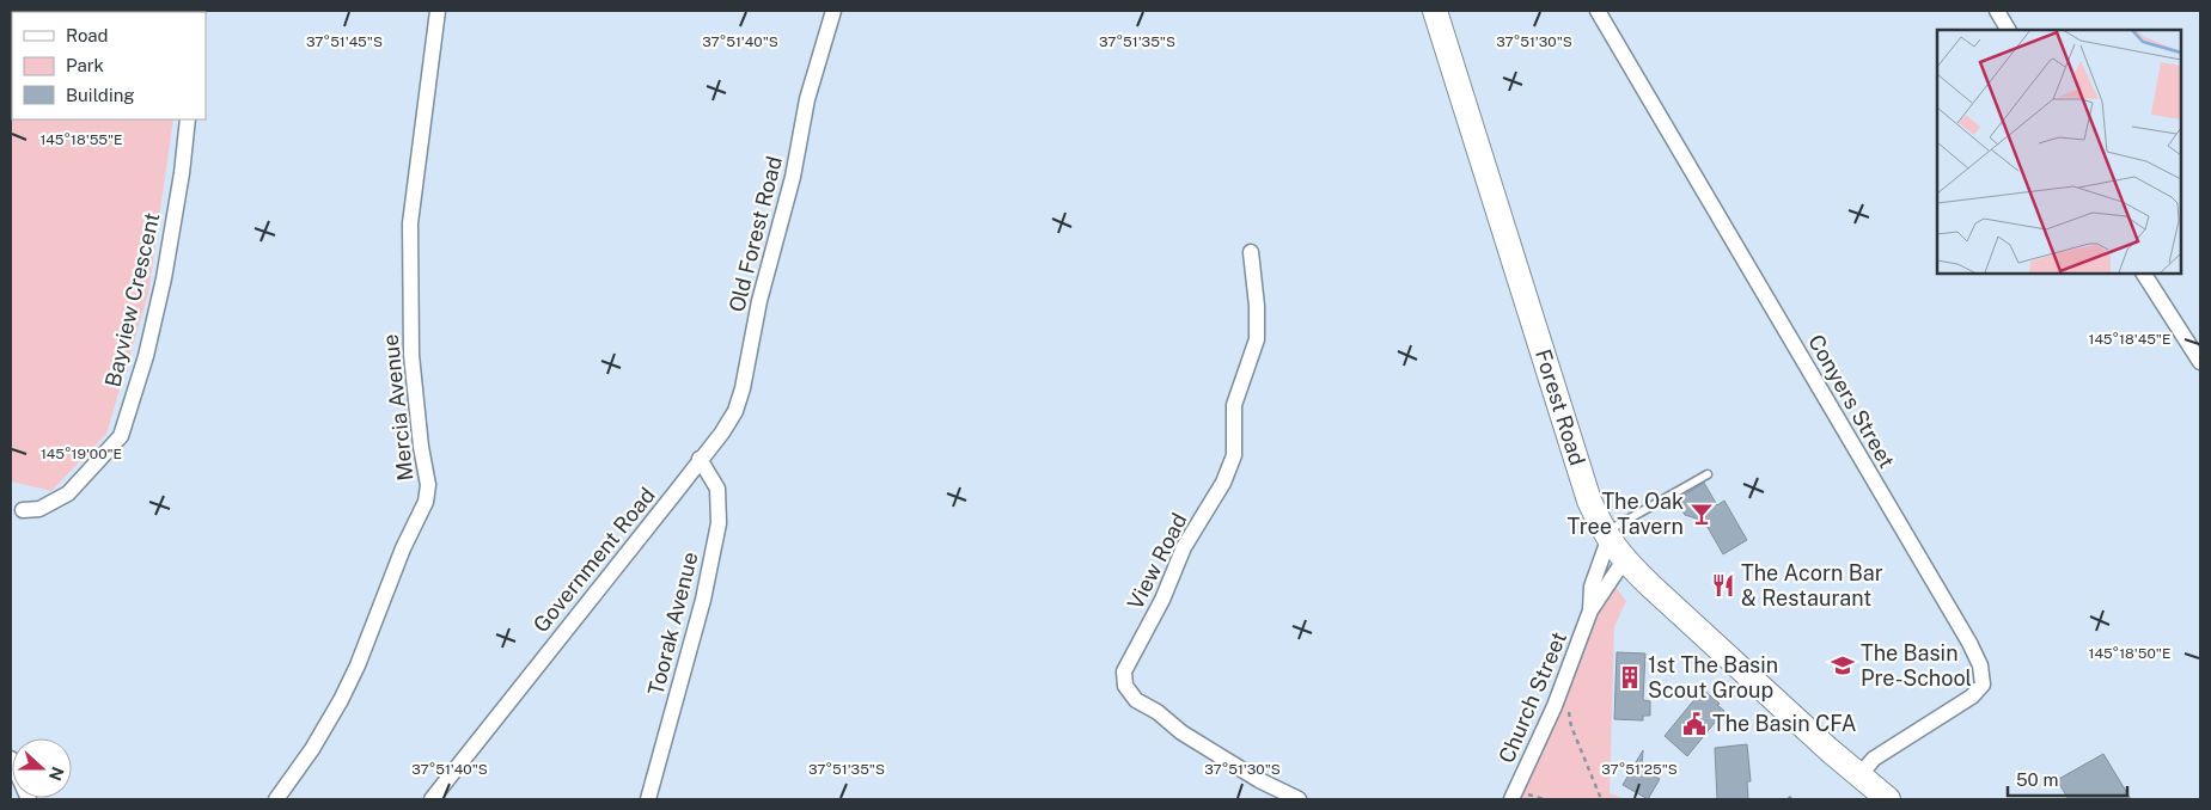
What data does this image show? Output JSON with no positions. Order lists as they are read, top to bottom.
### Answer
{
  "streets": {
    "main road": ["Forest Road"],
    "street": [
      "Old Forest Road",
      "Bayview Crescent",
      "Conyers Street",
      "Mercia Avenue",
      "Government Road",
      "View Road",
      "Toorak Avenue",
      "Church Street"
    ]
  },
  "crossings": [
    ["Old Forest Road", "Government Road"],
    ["Old Forest Road", "Toorak Avenue"],
    ["Conyers Street", "Forest Road"],
    ["Forest Road", "Church Street"],
    ["Government Road", "Toorak Avenue"]
  ],
  "places": {
    "bar": ["The Oak Tree Tavern"],
    "restaurant": ["The Acorn Bar & Restaurant"],
    "school or university": ["The Basin Pre-School"],
    "building": ["1st The Basin Scout Group"],
    "public building": ["The Basin CFA"]
  },
  "legend": ["Road", "Park", "Building"],
  "scale_bar": "50 m",
  "north": "right",
  "coordinates": [
    "37°51'45\"S",
    "37°51'40\"S",
    "37°51'35\"S",
    "37°51'30\"S",
    "145°18'55\"E",
    "145°18'45\"E",
    "145°19'00\"E",
    "145°18'50\"E",
    "37°51'25\"S"
  ]
}
